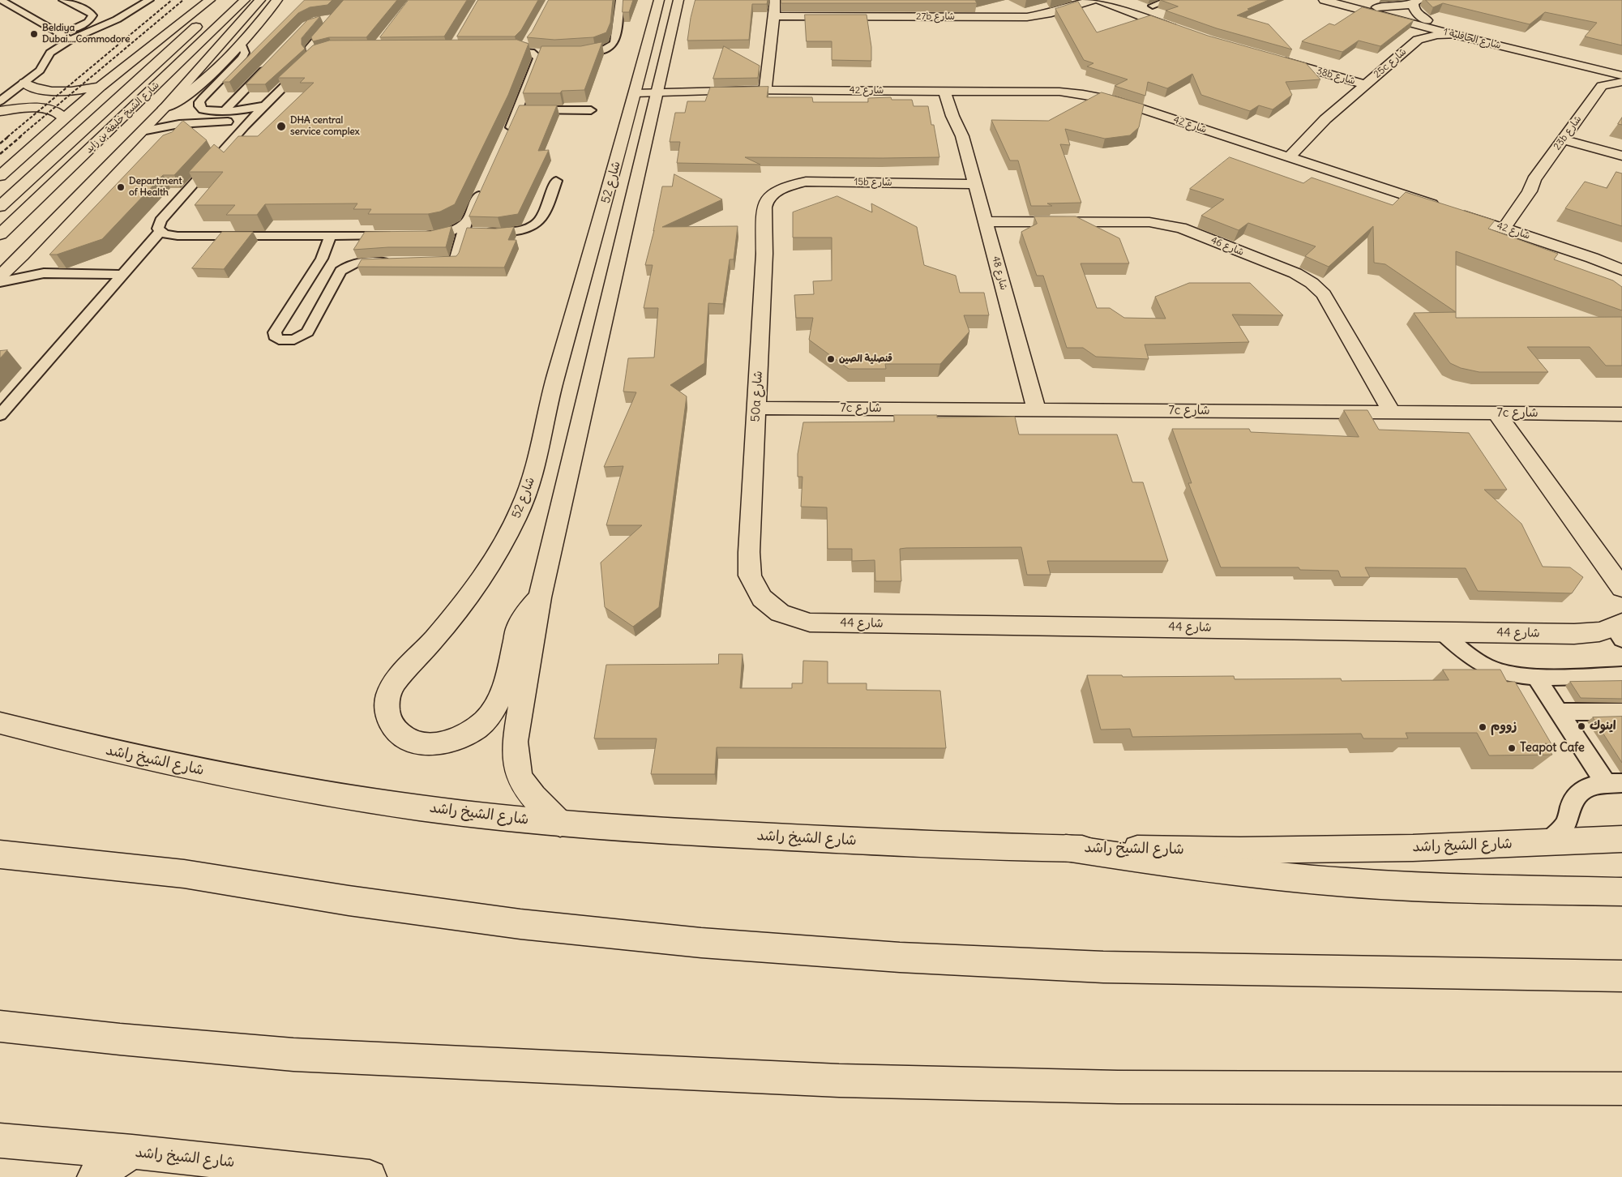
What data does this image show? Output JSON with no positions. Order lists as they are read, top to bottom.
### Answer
{
  "streets": {
    "main road": [
      "27b شارع",
      "شارع الجافلية 1",
      "25c شارع",
      "38b شارع",
      "شارع 42",
      "شارع الشيخ خليفة بن زايد",
      "23b شارع",
      "شارع 52",
      "15b شارع",
      "شارع 46",
      "شارع 48",
      "50a شارع",
      "7c شارع",
      "شارع 44",
      "شارع الشيخ راشد"
    ]
  },
  "crossings": [
    ["شارع الجافلية 1", "25c شارع"],
    ["25c شارع", "38b شارع"],
    ["25c شارع", "شارع 42"],
    ["شارع 42", "23b شارع"],
    ["شارع 42", "شارع 52"],
    ["شارع 42", "شارع 48"],
    ["شارع 52", "شارع الشيخ راشد"],
    ["15b شارع", "شارع 48"],
    ["15b شارع", "50a شارع"],
    ["شارع 46", "شارع 48"],
    ["شارع 46", "7c شارع"],
    ["شارع 48", "7c شارع"],
    ["50a شارع", "7c شارع"],
    ["50a شارع", "شارع 44"]
  ],
  "places": [
    "Beldiya Dubai....Commodore",
    "DHA central service complex",
    "Department of Health",
    "قنصلية الصين",
    "اينوك",
    "زووم",
    "Teapot Cafe"
  ]
}
